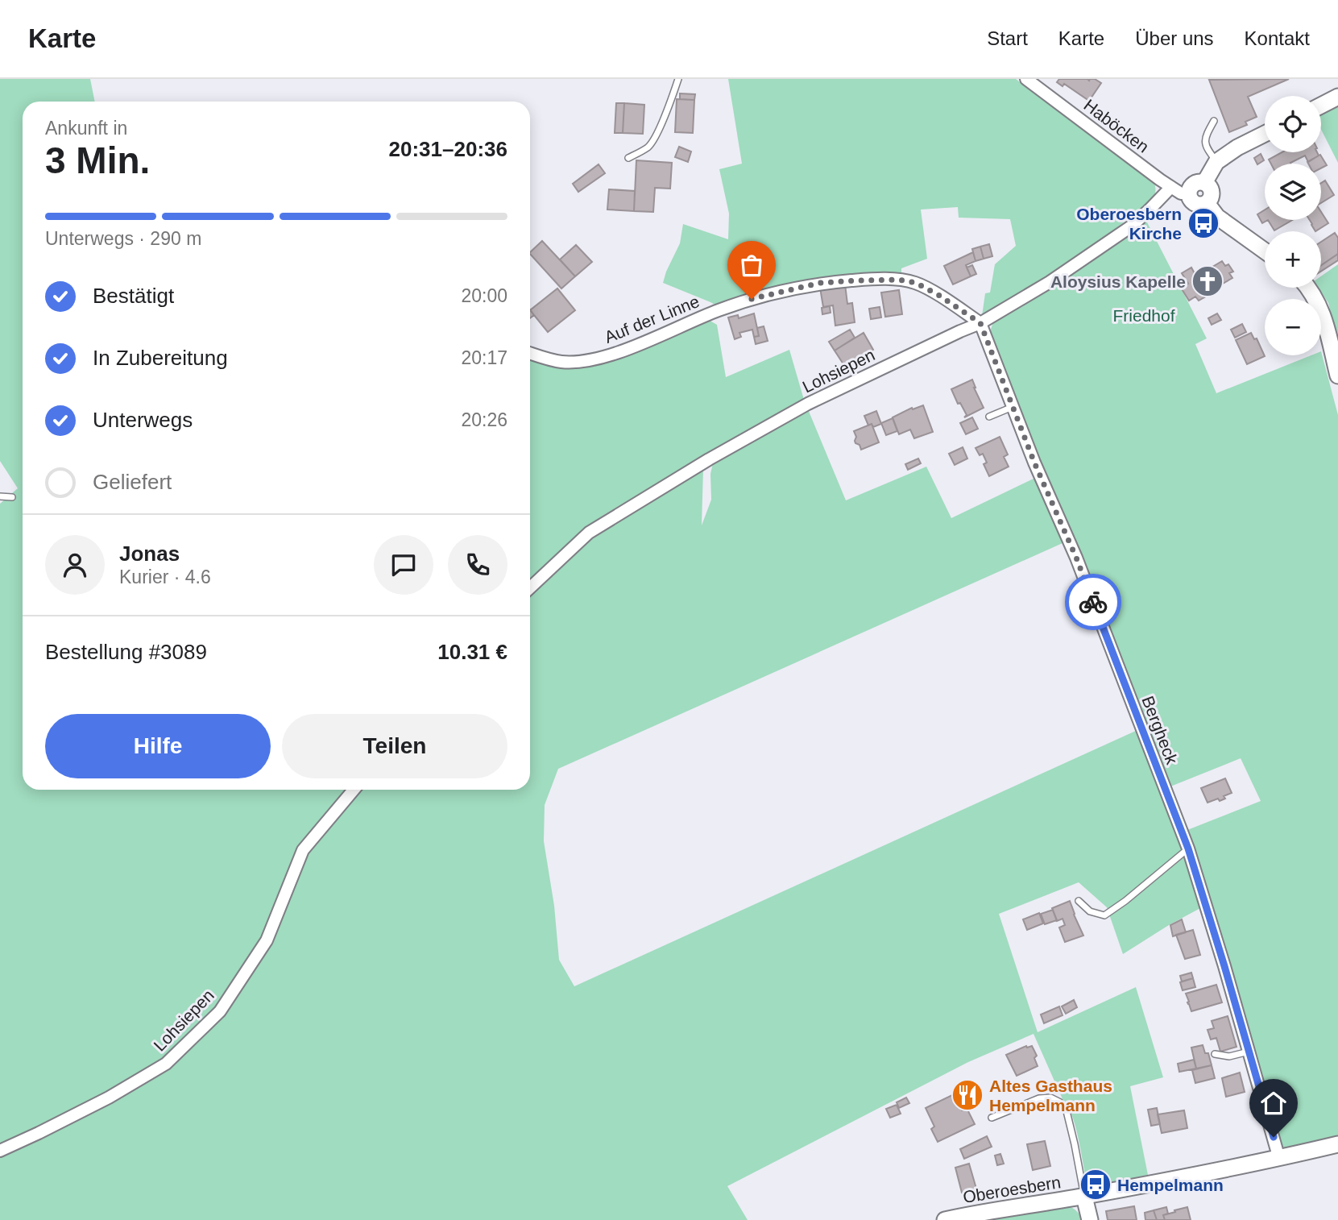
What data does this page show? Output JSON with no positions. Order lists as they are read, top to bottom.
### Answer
{
  "streets": {
    "street": [
      "Haböcken",
      "Auf der Linne",
      "Lohsiepen",
      "Bergheck",
      "Oberoesbern"
    ]
  },
  "crossings": [
    ["Haböcken", "Lohsiepen"],
    ["Auf der Linne", "Lohsiepen"],
    ["Auf der Linne", "Bergheck"],
    ["Lohsiepen", "Bergheck"],
    ["Bergheck", "Oberoesbern"]
  ],
  "parks": ["Friedhof"],
  "places": {
    "bus stop": ["Oberoesbern Kirche", "Hempelmann"],
    "church": ["Aloysius Kapelle"],
    "restaurant": ["Altes Gasthaus Hempelmann"]
  },
  "page": {
    "header": "Karte",
    "nav": [
      "Start",
      "Karte",
      "Über uns",
      "Kontakt"
    ],
    "map_buttons": ["+", "−"],
    "heading": ["3 Min.", "Ankunft in", "20:31–20:36"],
    "panel": [
      "Jonas",
      "Kurier · 4.6",
      "Bestellung #3089",
      "10.31 €"
    ],
    "bar": "Unterwegs · 290 m",
    "list": [
      ["Bestätigt", "20:00"],
      ["In Zubereitung", "20:17"],
      ["Unterwegs", "20:26"],
      "Geliefert"
    ],
    "buttons": ["Hilfe", "Teilen"]
  }
}
